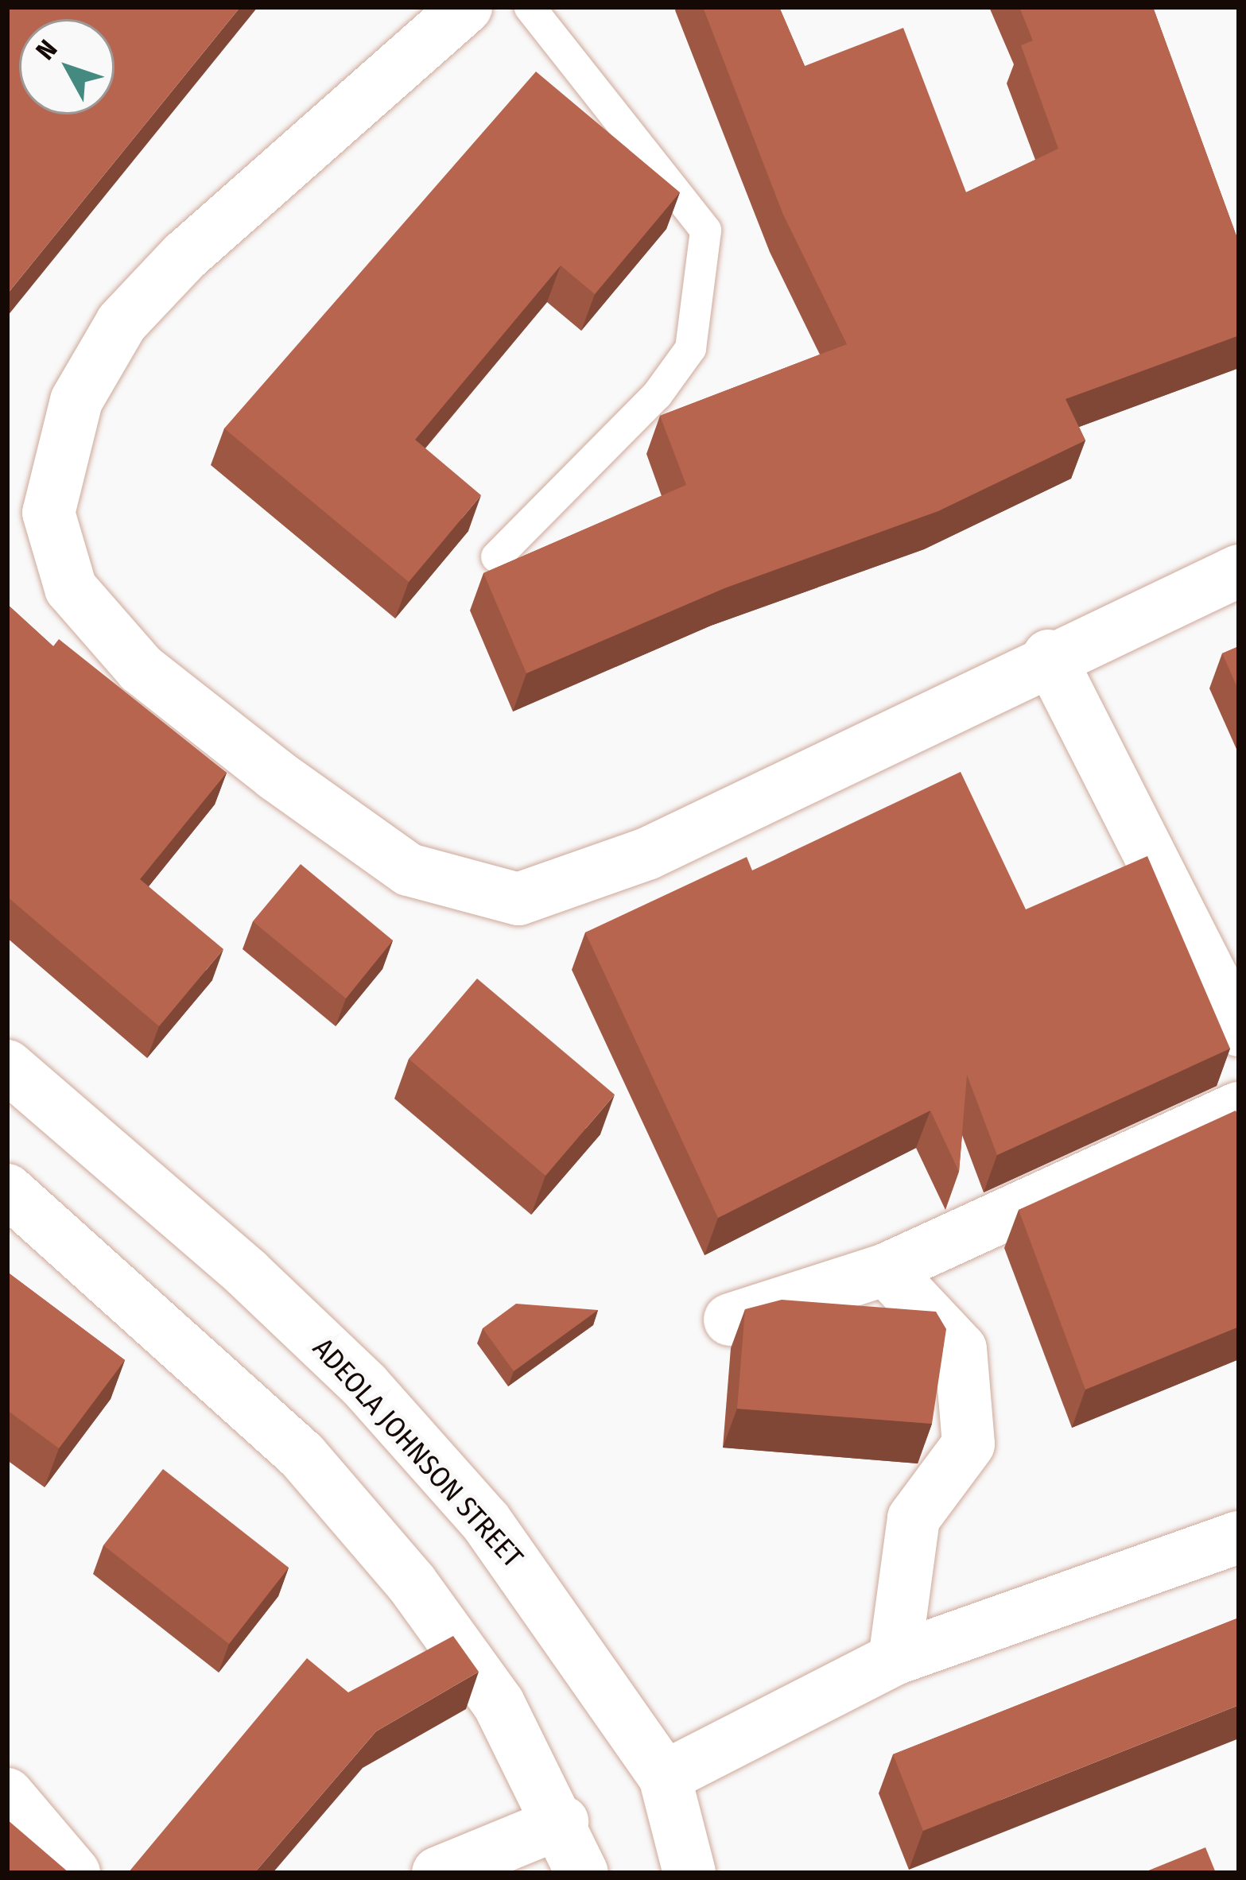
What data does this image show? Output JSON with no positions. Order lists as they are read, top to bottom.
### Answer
{
  "streets": {
    "street": ["ADEOLA JOHNSON STREET"]
  },
  "north": "top left"
}
